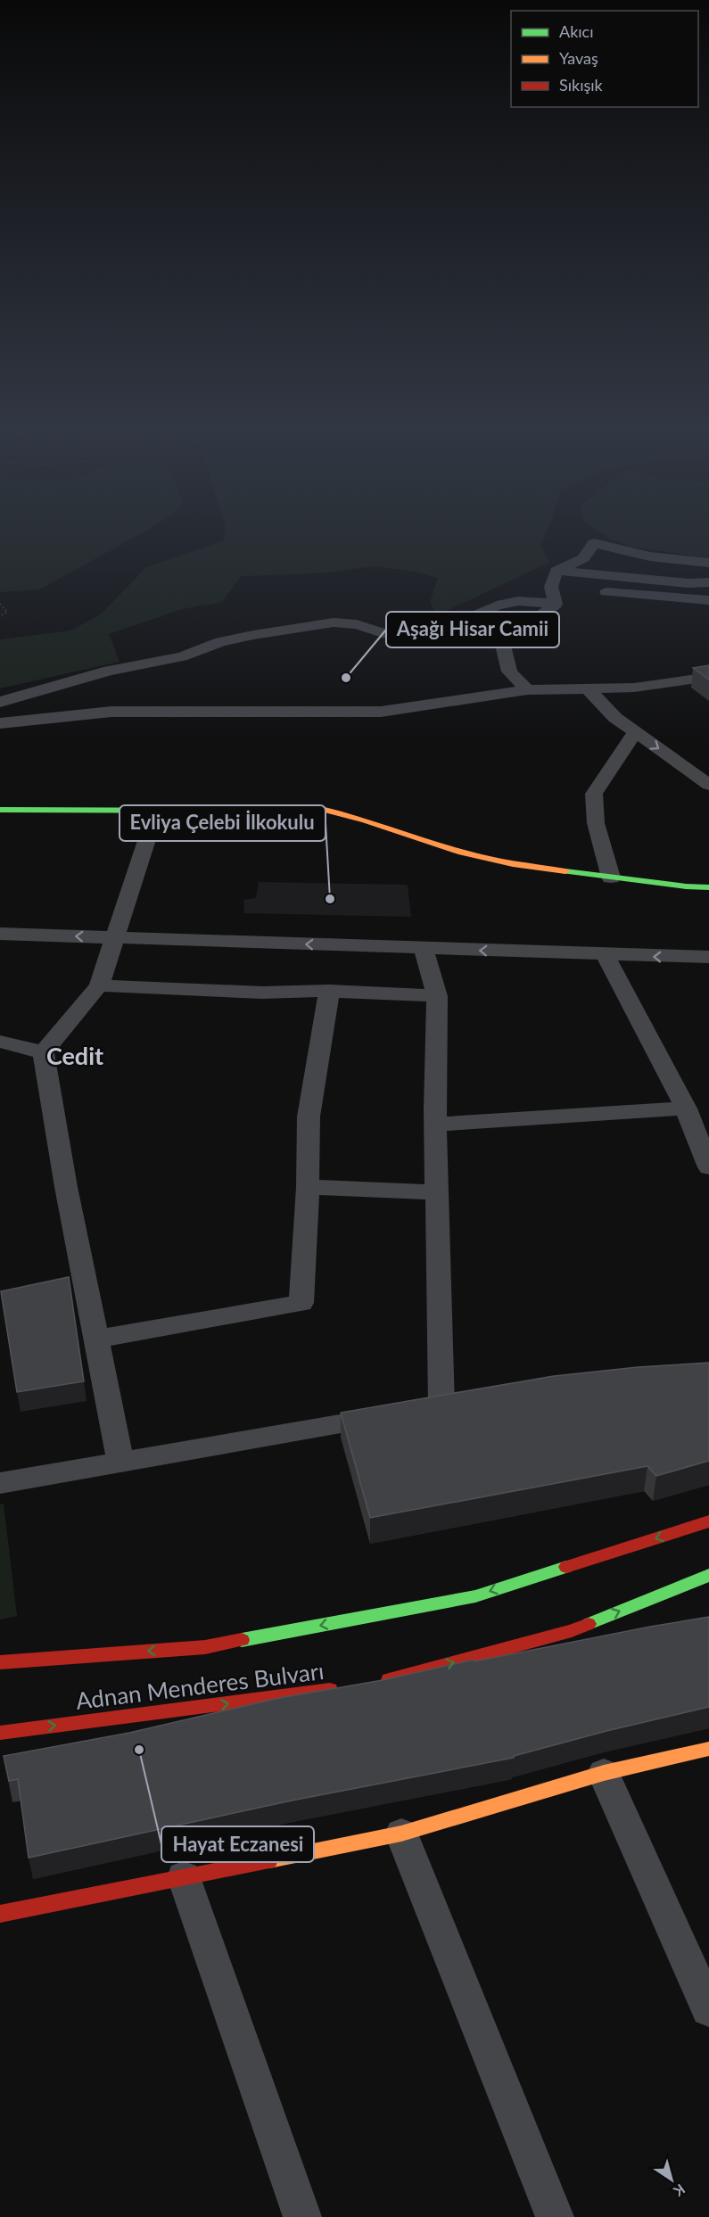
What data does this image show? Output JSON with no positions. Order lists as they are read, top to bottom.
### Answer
{
  "streets": {
    "street": ["Adnan Menderes Bulvarı"]
  },
  "districts": ["Cedit"],
  "places": ["Aşağı Hisar Camii", "Evliya Çelebi İlkokulu", "Hayat Eczanesi"],
  "legend": ["Akıcı", "Yavaş", "Sıkışık"],
  "north": "bottom right"
}
